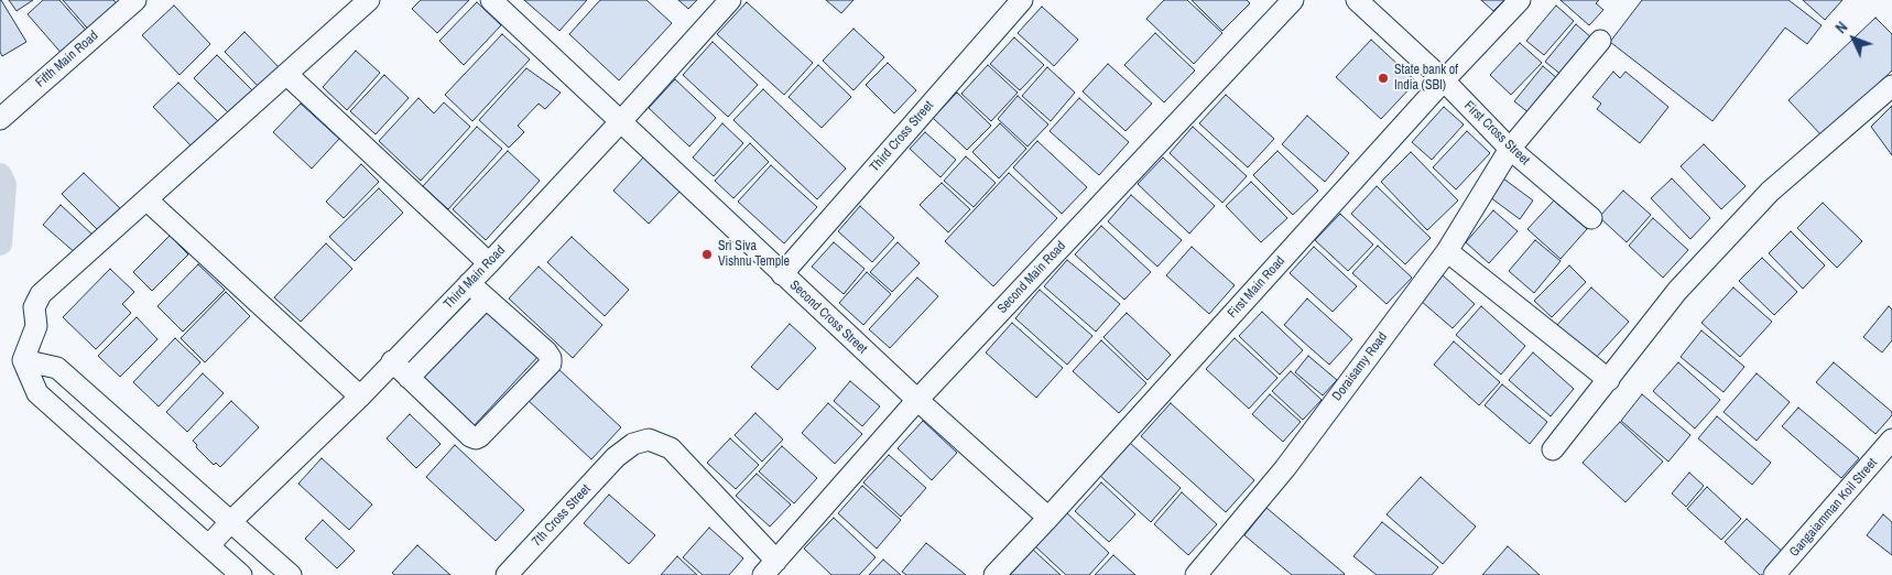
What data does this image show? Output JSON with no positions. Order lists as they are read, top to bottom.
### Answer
{
  "streets": {
    "street": [
      "Fifth Main Road",
      "First Cross Street",
      "Third Cross Street",
      "Third Main Road",
      "Second Main Road",
      "First Main Road",
      "Second Cross Street",
      "Doraisamy Road",
      "Gangaiamman Koil Street",
      "7th Cross Street"
    ]
  },
  "crossings": [
    ["First Cross Street", "First Main Road"],
    ["First Cross Street", "Doraisamy Road"],
    ["Third Cross Street", "Second Cross Street"],
    ["Third Main Road", "Second Cross Street"],
    ["Second Main Road", "Second Cross Street"],
    ["Second Main Road", "7th Cross Street"],
    ["First Main Road", "Second Cross Street"]
  ],
  "places": ["State bank of India (SBI)", "Sri Siva Vishnu Temple"],
  "north": "top left"
}
